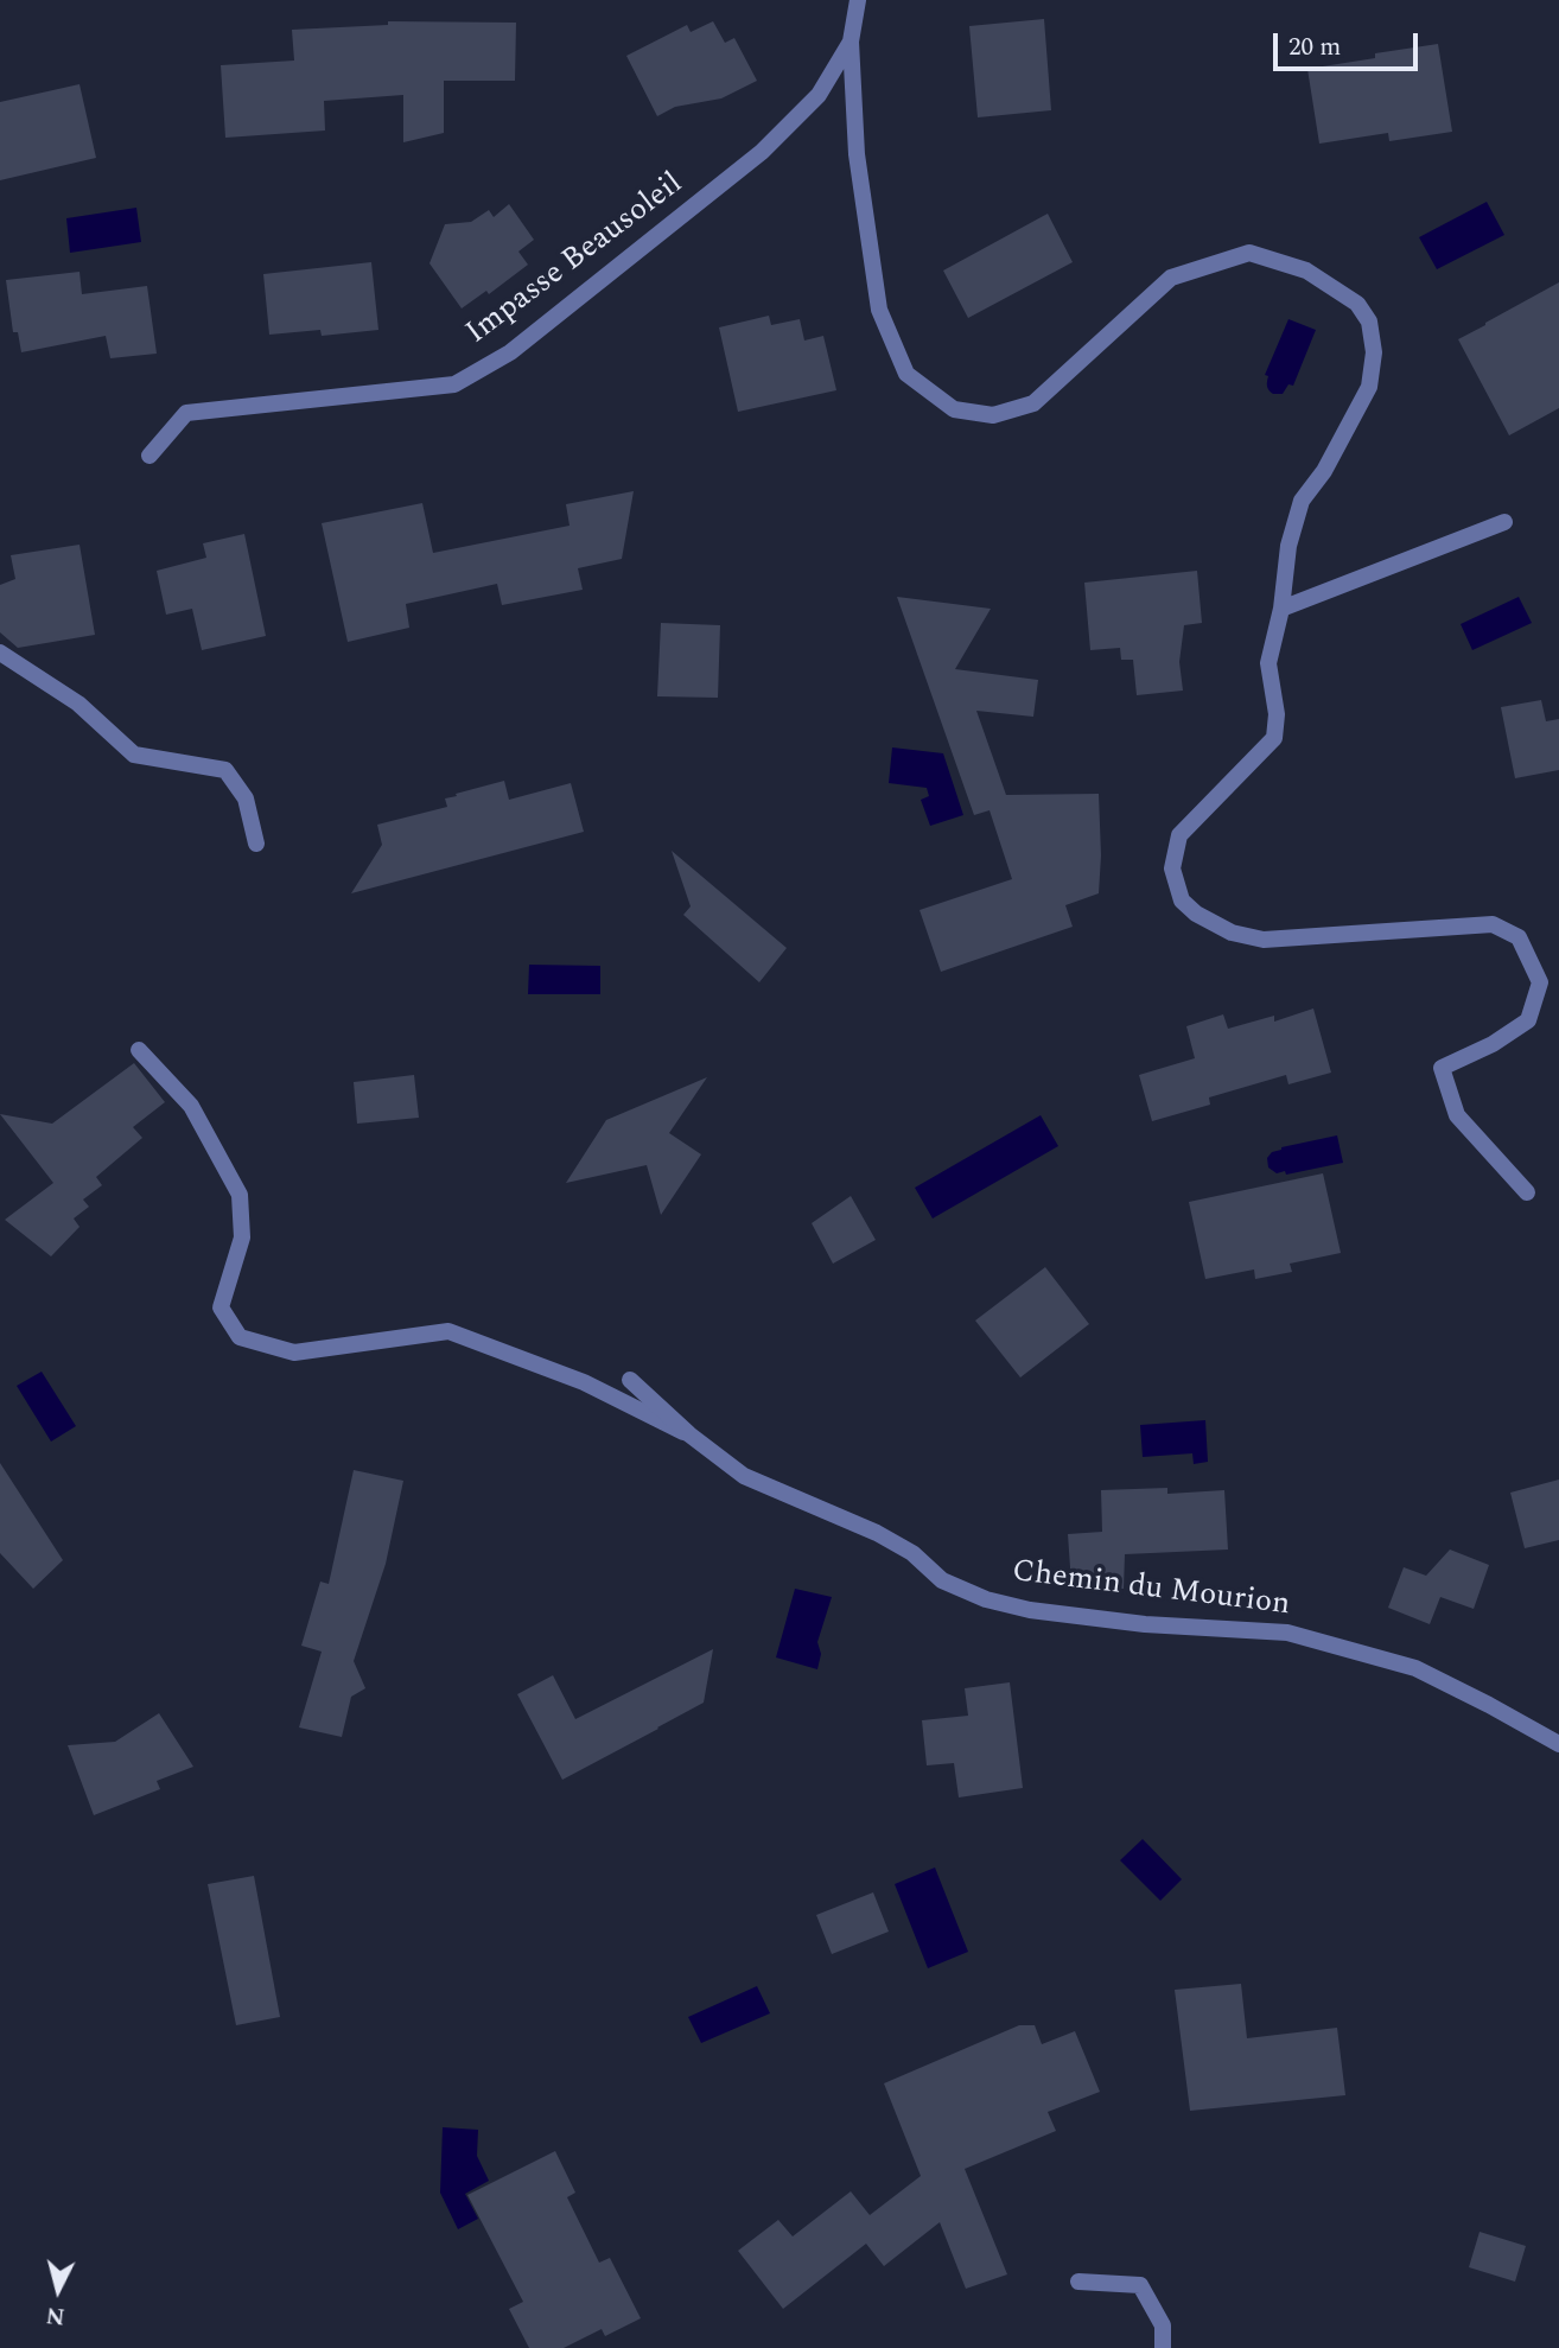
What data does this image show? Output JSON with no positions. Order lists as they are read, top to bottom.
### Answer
{
  "streets": {
    "street": ["Impasse Beausoleil", "Chemin du Mourion"]
  },
  "scale_bar": "20 m",
  "north": "bottom"
}
